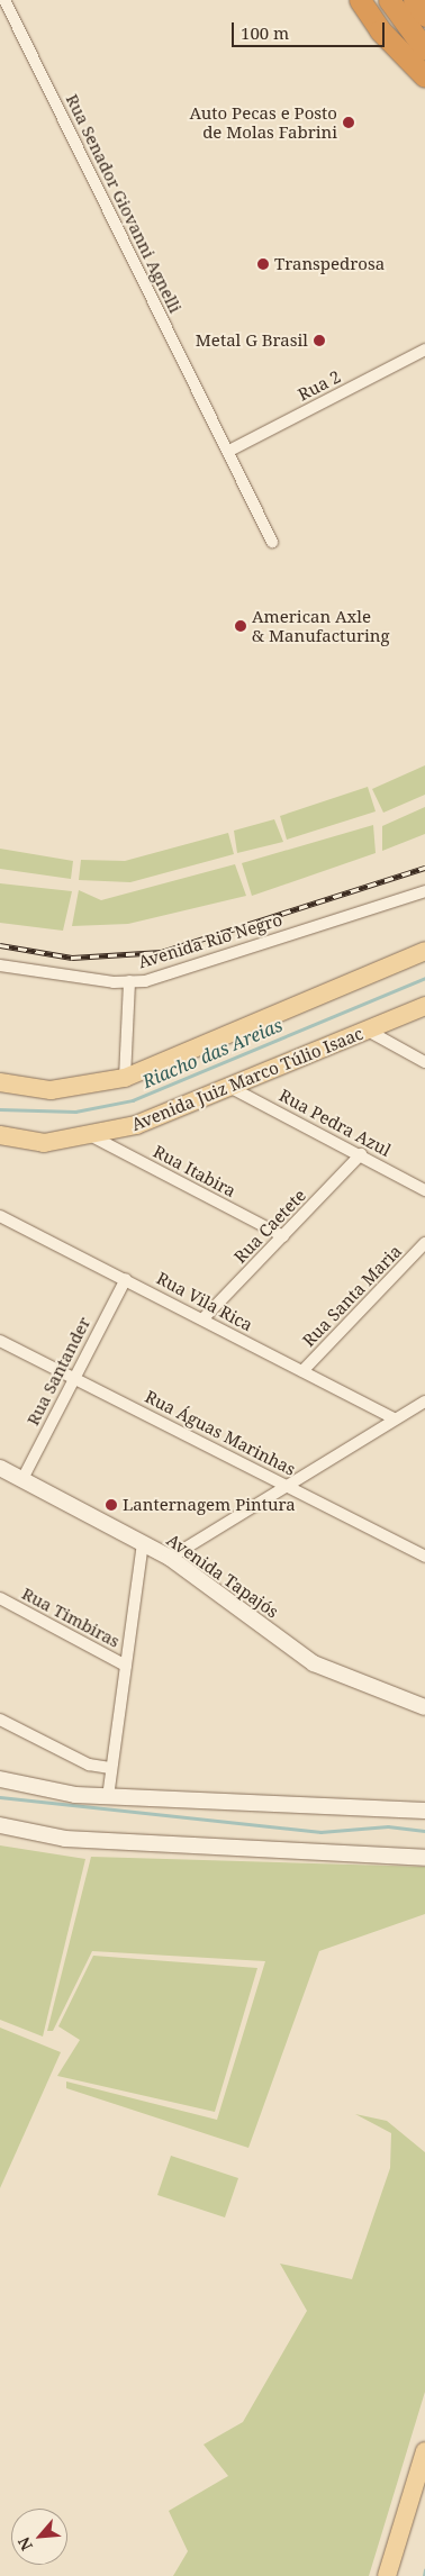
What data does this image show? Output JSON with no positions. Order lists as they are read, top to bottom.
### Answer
{
  "streets": {
    "main road": ["Avenida Juiz Marco Túlio Isaac", "Avenida Tapajós"],
    "street": [
      "Rua Senador Giovanni Agnelli",
      "Rua 2",
      "Avenida Rio Negro",
      "Rua Pedra Azul",
      "Rua Itabira",
      "Rua Caetete",
      "Rua Santa Maria",
      "Rua Vila Rica",
      "Rua Santander",
      "Rua Águas Marinhas",
      "Rua Timbiras"
    ]
  },
  "crossings": [
    ["Rua Senador Giovanni Agnelli", "Rua 2"],
    ["Avenida Juiz Marco Túlio Isaac", "Rua Pedra Azul"],
    ["Avenida Juiz Marco Túlio Isaac", "Rua Itabira"],
    ["Rua Pedra Azul", "Rua Caetete"],
    ["Rua Itabira", "Rua Caetete"],
    ["Rua Caetete", "Rua Vila Rica"],
    ["Rua Santa Maria", "Rua Vila Rica"],
    ["Rua Vila Rica", "Rua Santander"],
    ["Rua Santander", "Rua Águas Marinhas"],
    ["Rua Santander", "Avenida Tapajós"]
  ],
  "water": ["Riacho das Areias"],
  "places": [
    "Auto Pecas e Posto de Molas Fabrini",
    "Transpedrosa",
    "Metal G Brasil",
    "American Axle & Manufacturing",
    "Lanternagem Pintura"
  ],
  "scale_bar": "100 m",
  "north": "bottom left"
}
